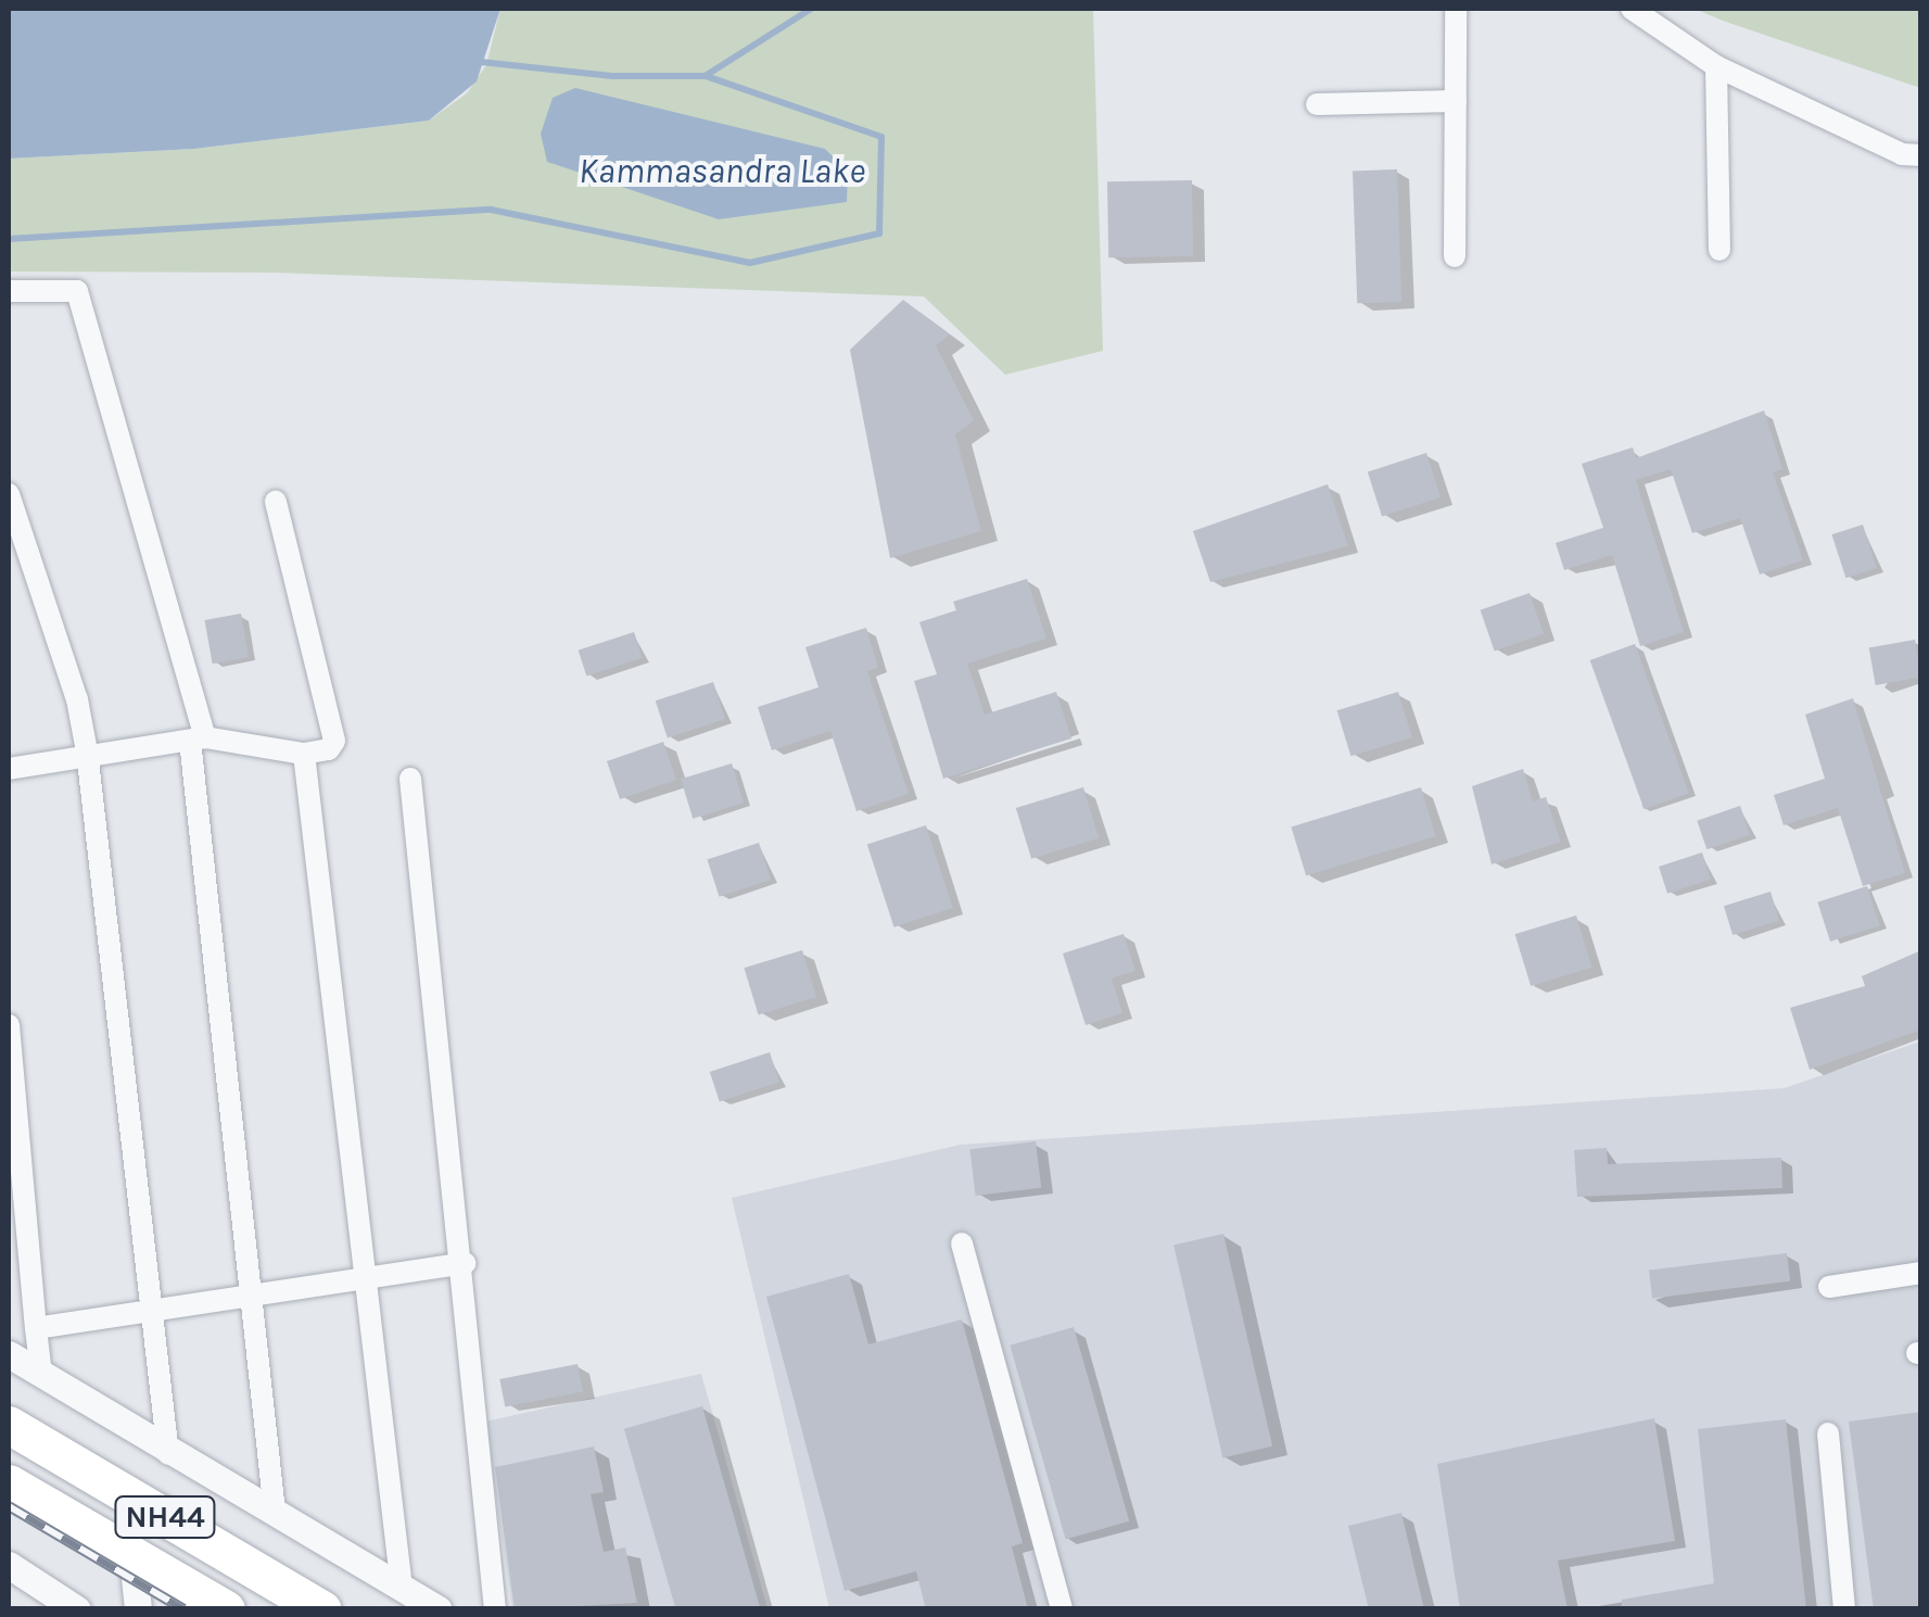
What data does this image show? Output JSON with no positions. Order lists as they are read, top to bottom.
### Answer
{
  "streets": {
    "highway": ["NH44"]
  },
  "water": ["Kammasandra Lake"]
}
